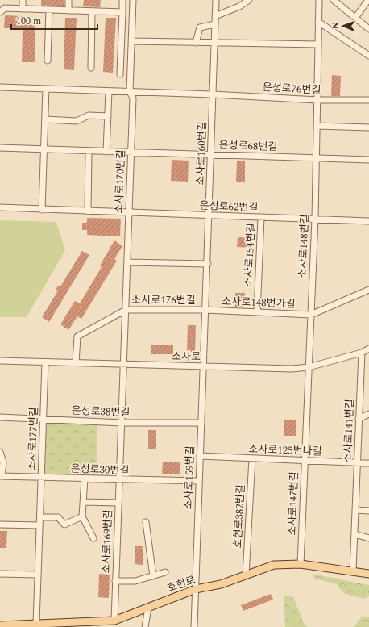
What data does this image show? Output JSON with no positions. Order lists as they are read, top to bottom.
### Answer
{
  "streets": {
    "main road": ["호현로"],
    "street": [
      "은성로76번길",
      "은성로68번길",
      "소사로160번길",
      "소사로170번길",
      "은성로62번길",
      "소사로148번길",
      "소사로154번길",
      "소사로176번길",
      "소사로148번가길",
      "소사로",
      "은성로38번길",
      "소사로141번길",
      "소사로177번길",
      "소사로125번나길",
      "은성로30번길",
      "소사로159번길",
      "소사로147번길",
      "호현로382번길",
      "소사로169번길"
    ]
  },
  "crossings": [
    ["은성로76번길", "소사로160번길"],
    ["은성로76번길", "소사로170번길"],
    ["은성로76번길", "소사로148번길"],
    ["은성로68번길", "소사로160번길"],
    ["은성로68번길", "소사로170번길"],
    ["은성로68번길", "소사로148번길"],
    ["소사로160번길", "은성로62번길"],
    ["소사로160번길", "소사로176번길"],
    ["소사로160번길", "소사로148번가길"],
    ["소사로160번길", "소사로"],
    ["소사로160번길", "소사로159번길"],
    ["소사로170번길", "은성로62번길"],
    ["소사로170번길", "소사로176번길"],
    ["소사로170번길", "소사로"],
    ["소사로170번길", "소사로169번길"],
    ["은성로62번길", "소사로148번길"],
    ["은성로62번길", "소사로154번길"],
    ["소사로148번길", "소사로148번가길"],
    ["소사로148번길", "소사로"],
    ["소사로148번길", "소사로147번길"],
    ["소사로154번길", "소사로148번가길"],
    ["소사로176번길", "소사로148번가길"],
    ["소사로176번길", "소사로"],
    ["소사로", "소사로141번길"],
    ["소사로", "소사로177번길"],
    ["소사로", "소사로159번길"],
    ["소사로", "소사로147번길"],
    ["소사로", "소사로169번길"],
    ["은성로38번길", "소사로177번길"],
    ["은성로38번길", "소사로159번길"],
    ["은성로38번길", "소사로169번길"],
    ["소사로141번길", "소사로125번나길"],
    ["소사로141번길", "호현로"],
    ["소사로177번길", "은성로30번길"],
    ["소사로177번길", "호현로"],
    ["소사로125번나길", "소사로159번길"],
    ["소사로125번나길", "소사로147번길"],
    ["소사로125번나길", "호현로382번길"],
    ["은성로30번길", "소사로159번길"],
    ["은성로30번길", "소사로169번길"],
    ["소사로159번길", "호현로"],
    ["소사로147번길", "호현로"],
    ["호현로382번길", "호현로"],
    ["소사로169번길", "호현로"]
  ],
  "scale_bar": "100 m",
  "north": "left"
}
